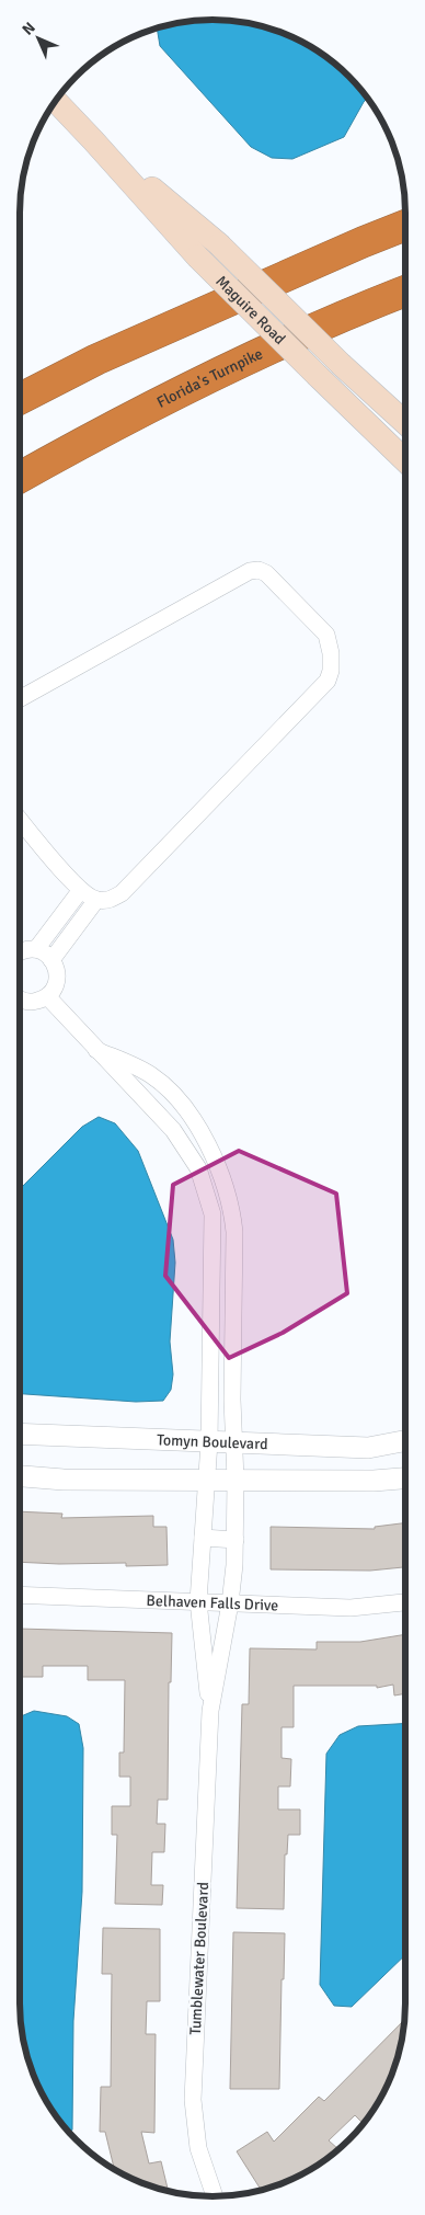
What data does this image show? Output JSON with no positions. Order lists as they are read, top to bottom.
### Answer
{
  "streets": {
    "highway": ["Florida's Turnpike"],
    "main road": ["Maguire Road"],
    "street": ["Tomyn Boulevard", "Belhaven Falls Drive", "Tumblewater Boulevard"]
  },
  "crossings": [
    ["Tomyn Boulevard", "Tumblewater Boulevard"],
    ["Belhaven Falls Drive", "Tumblewater Boulevard"]
  ],
  "north": "top left"
}
